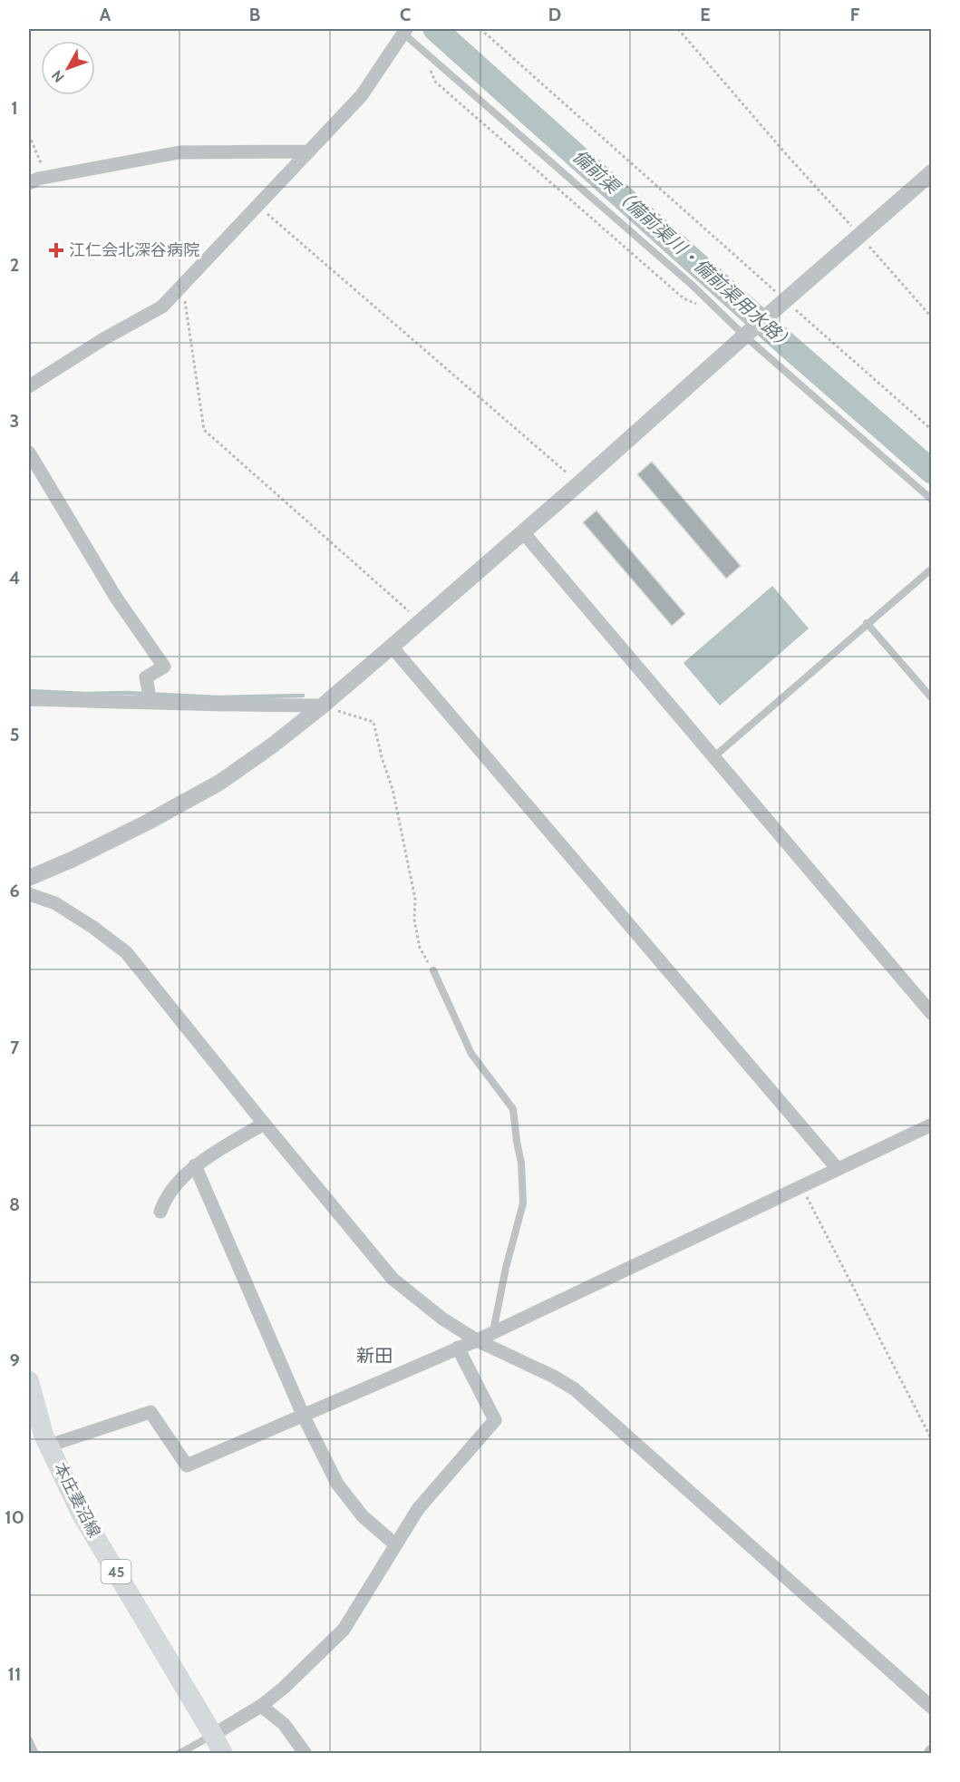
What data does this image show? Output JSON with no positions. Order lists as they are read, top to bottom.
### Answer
{
  "streets": {
    "main road": ["本庄妻沼線", "45"]
  },
  "districts": ["新田"],
  "water": ["備前渠（備前渠川・備前渠用水路）"],
  "places": {
    "health": ["江仁会北深谷病院"]
  },
  "north": "bottom left",
  "grid": {
    "columns": [
      "A",
      "B",
      "C",
      "D",
      "E",
      "F"
    ],
    "rows": [
      "1",
      "2",
      "3",
      "4",
      "5",
      "6",
      "7",
      "8",
      "9",
      "10",
      "11"
    ]
  }
}
